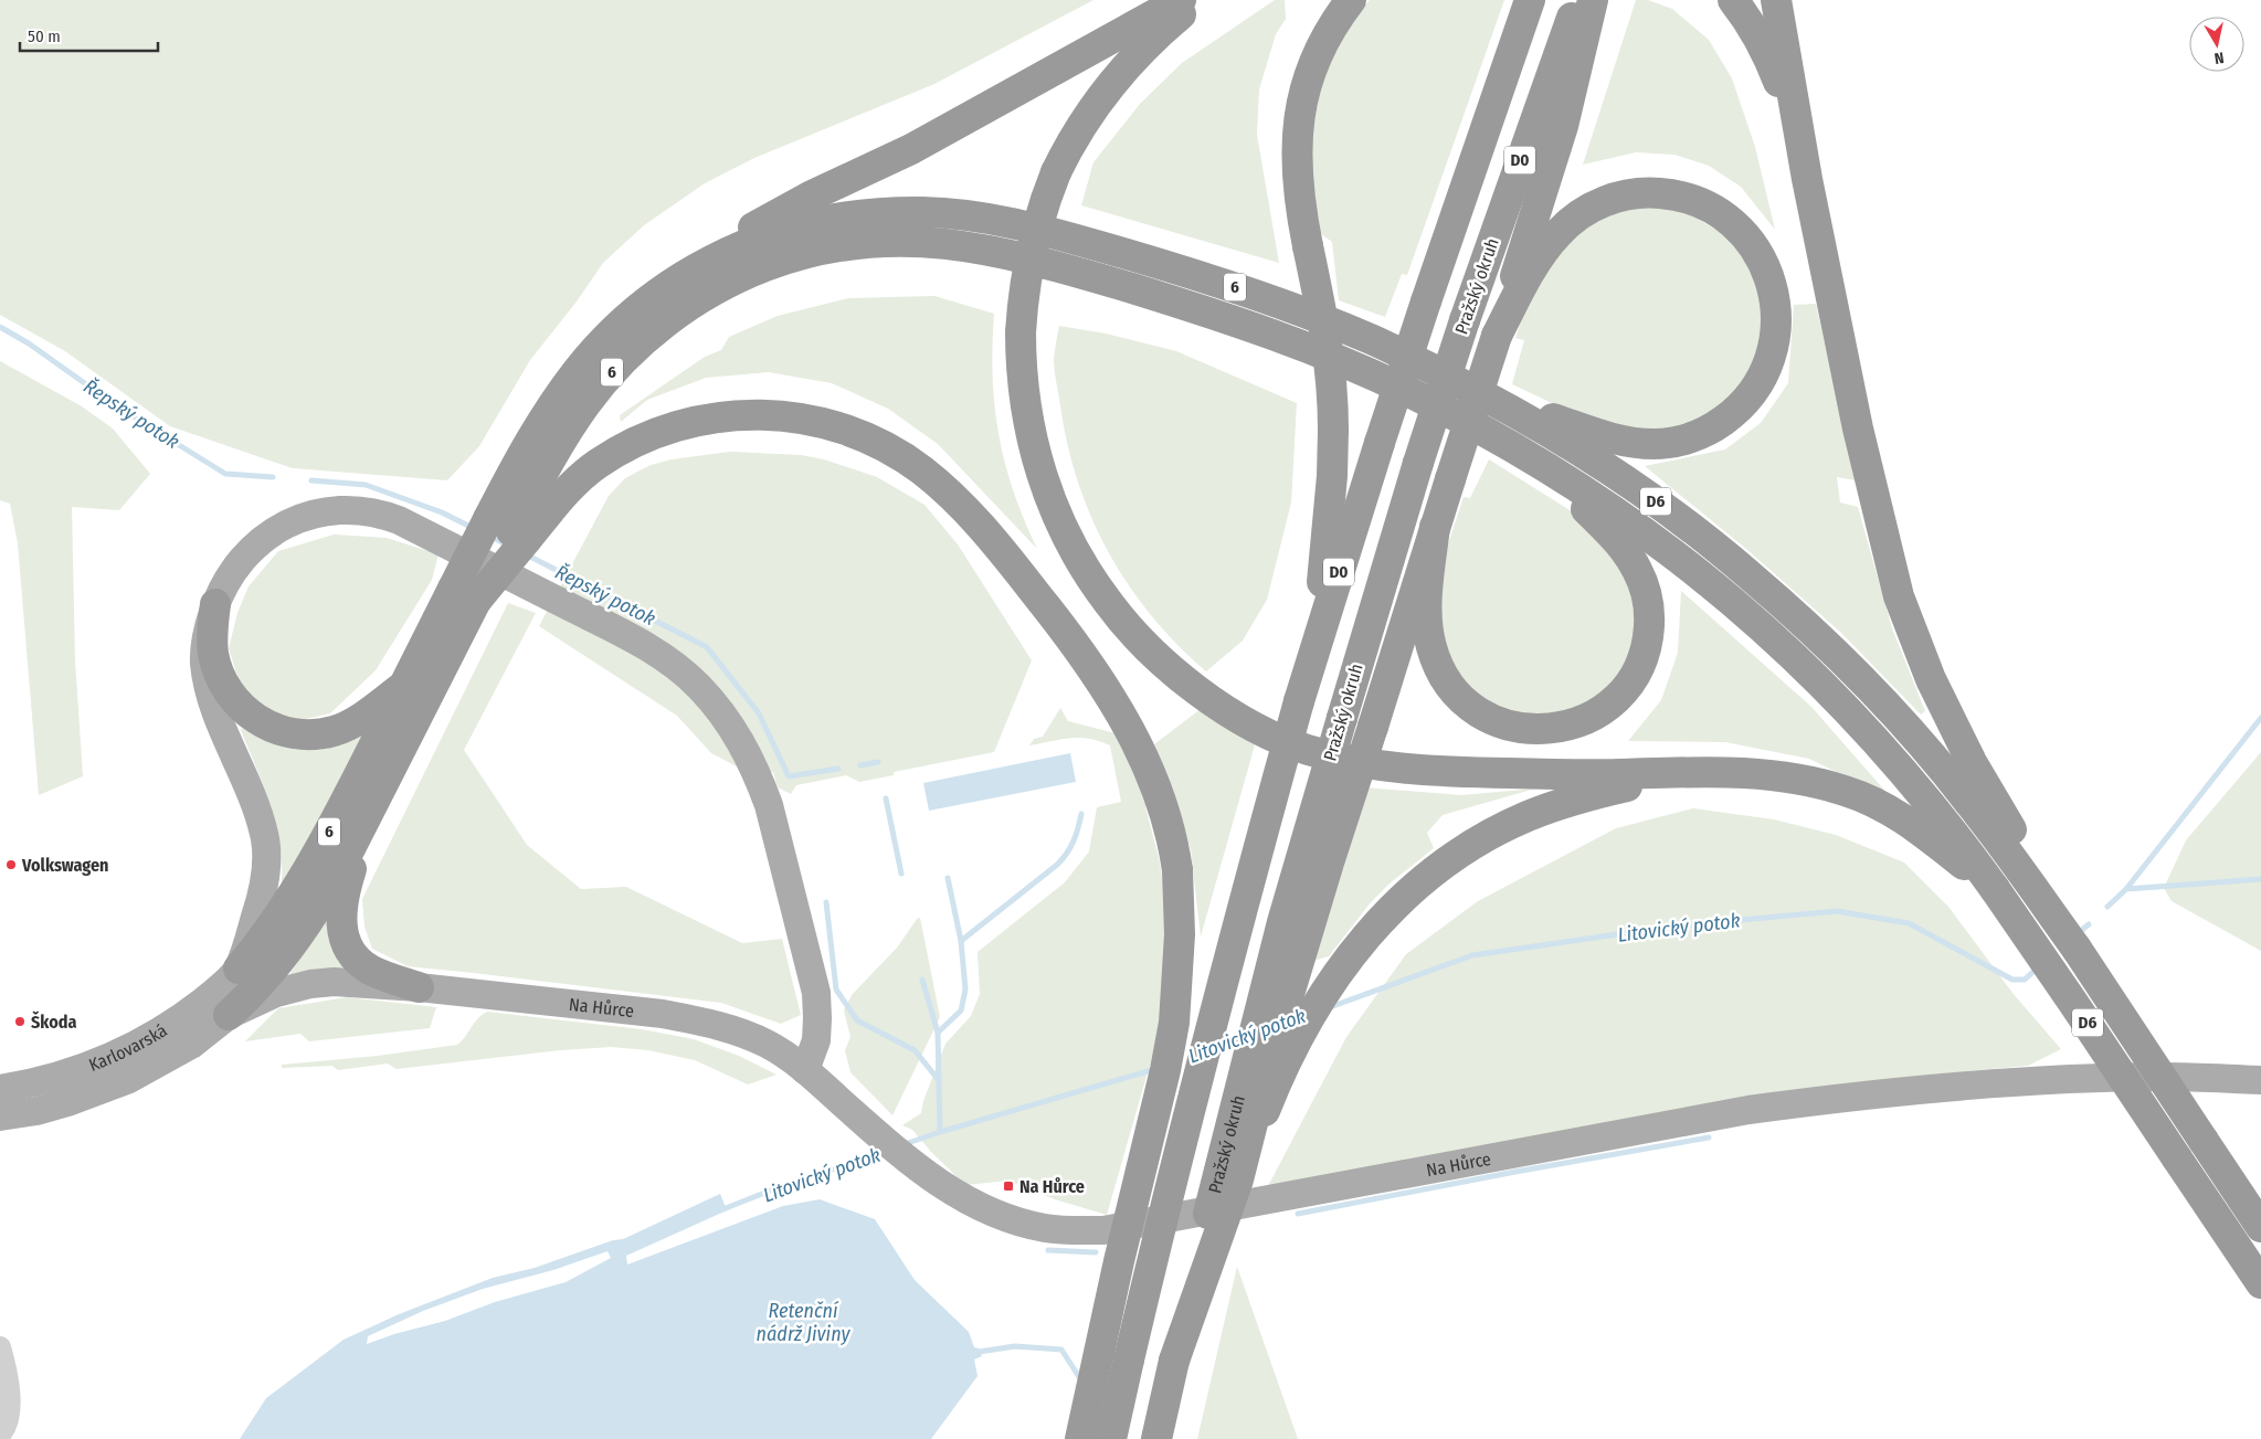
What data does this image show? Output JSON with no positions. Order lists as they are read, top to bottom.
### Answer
{
  "streets": {
    "highway": [
      "D0",
      "Pražský okruh",
      "6",
      "D6"
    ],
    "main road": ["Na Hůrce", "Karlovarská"]
  },
  "crossings": [
    ["6", "D6"],
    ["6", "Karlovarská"]
  ],
  "water": ["Řepský potok", "Litovický potok", "Retenční nádrž Jiviny"],
  "places": {
    "other": ["Volkswagen", "Škoda"],
    "transit": ["Na Hůrce"]
  },
  "scale_bar": "50 m",
  "north": "bottom"
}
